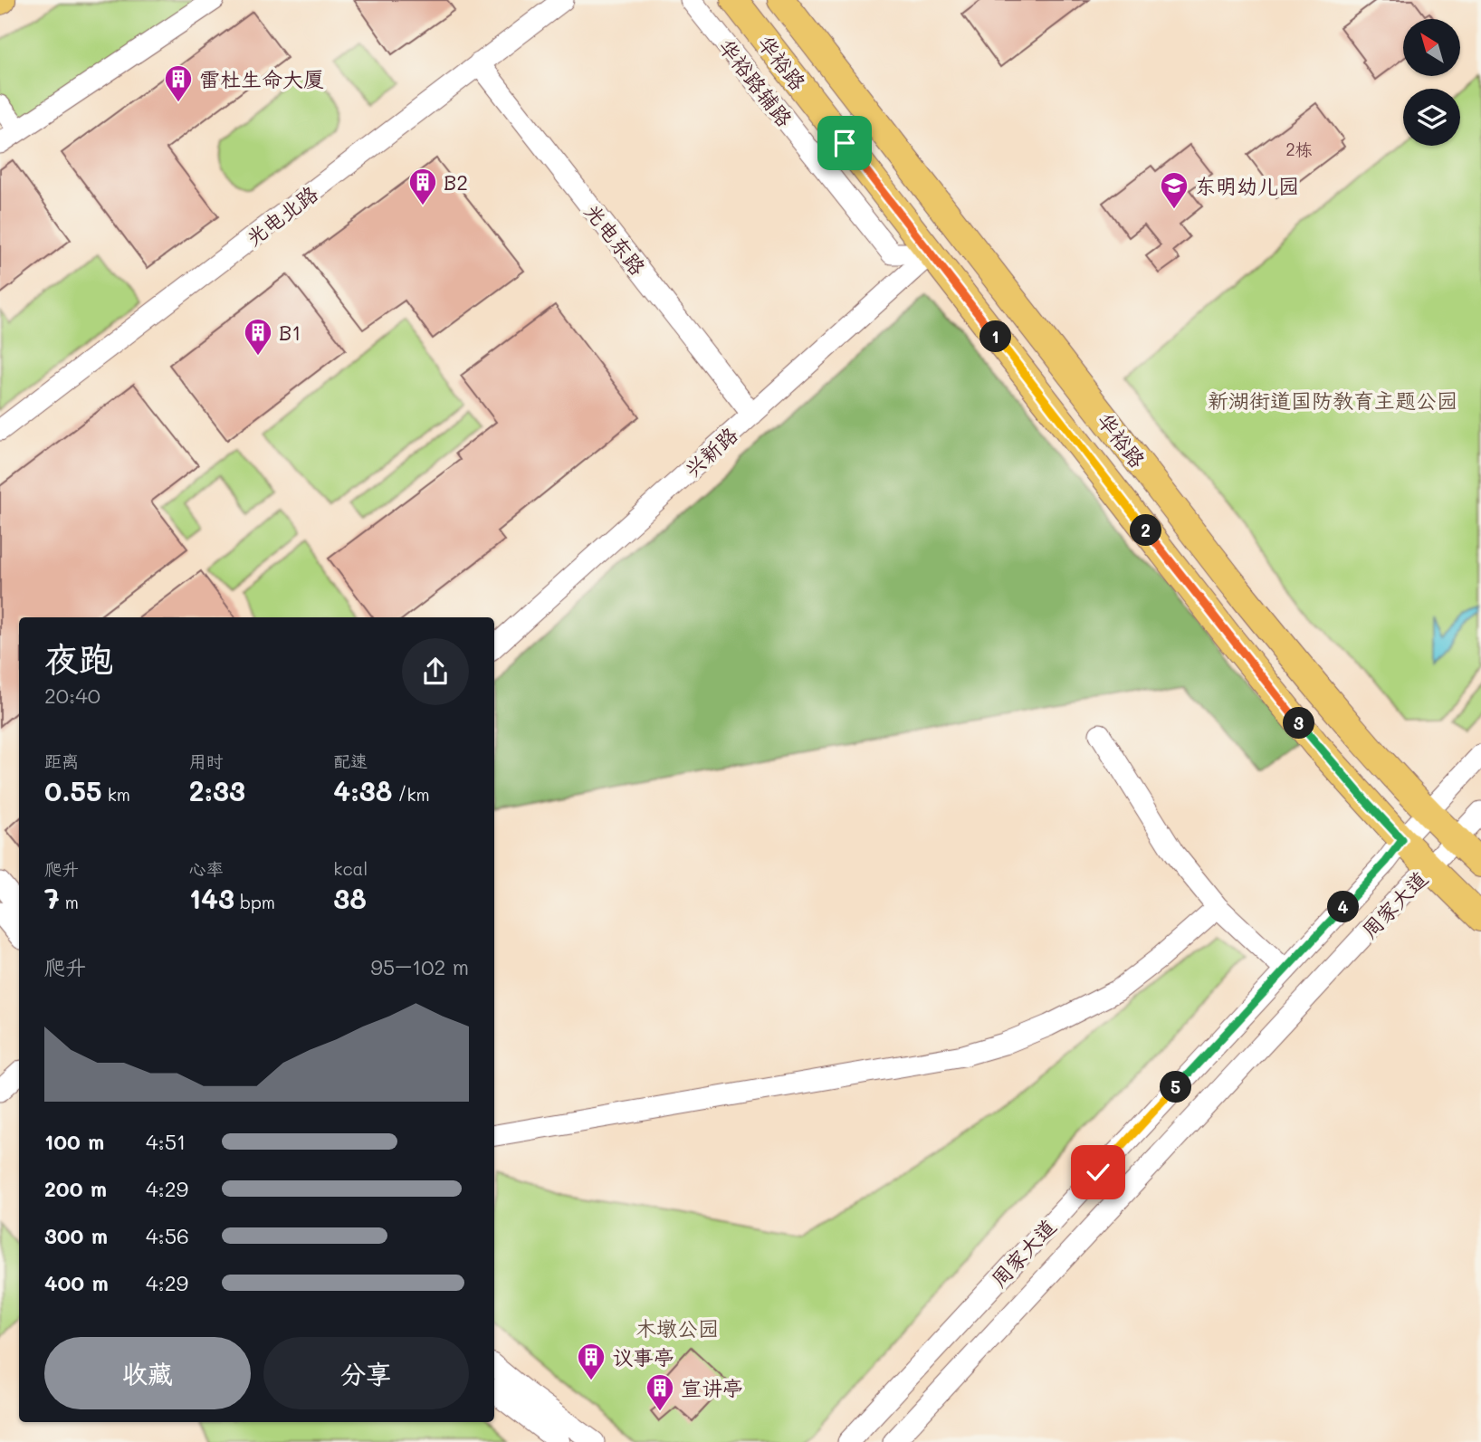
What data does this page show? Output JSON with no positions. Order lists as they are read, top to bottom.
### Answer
{
  "streets": {
    "main road": ["华裕路"],
    "street": [
      "华裕路辅路",
      "光电北路",
      "光电东路",
      "兴新路",
      "周家大道"
    ]
  },
  "crossings": [
    ["华裕路", "华裕路辅路"],
    ["华裕路", "兴新路"],
    ["华裕路", "周家大道"],
    ["华裕路辅路", "兴新路"],
    ["光电北路", "光电东路"],
    ["光电东路", "兴新路"]
  ],
  "parks": ["新湖街道国防教育主题公园", "木墩公园"],
  "places": {
    "building": [
      "雷杜生命大厦",
      "B2",
      "B1",
      "议事亭",
      "宣讲亭"
    ],
    "school or university": ["东明幼儿园"]
  },
  "house_numbers": ["2栋"],
  "north": "top left",
  "page": {
    "pins": [
      "1",
      "2",
      "3",
      "4",
      "5"
    ],
    "heading": ["夜跑", "20:40"],
    "stats": [
      ["距离", "0.55 km"],
      ["用时", "2:33"],
      ["配速", "4:38 /km"],
      ["爬升", "7 m"],
      ["心率", "143 bpm"],
      ["kcal", "38"]
    ],
    "chart": ["爬升", "95–102 m"],
    "list": [
      {
        "name": "100 m",
        "note": "4:51"
      },
      {
        "name": "200 m",
        "note": "4:29"
      },
      {
        "name": "300 m",
        "note": "4:56"
      },
      {
        "name": "400 m",
        "note": "4:29"
      }
    ],
    "buttons": ["收藏", "分享"]
  }
}
